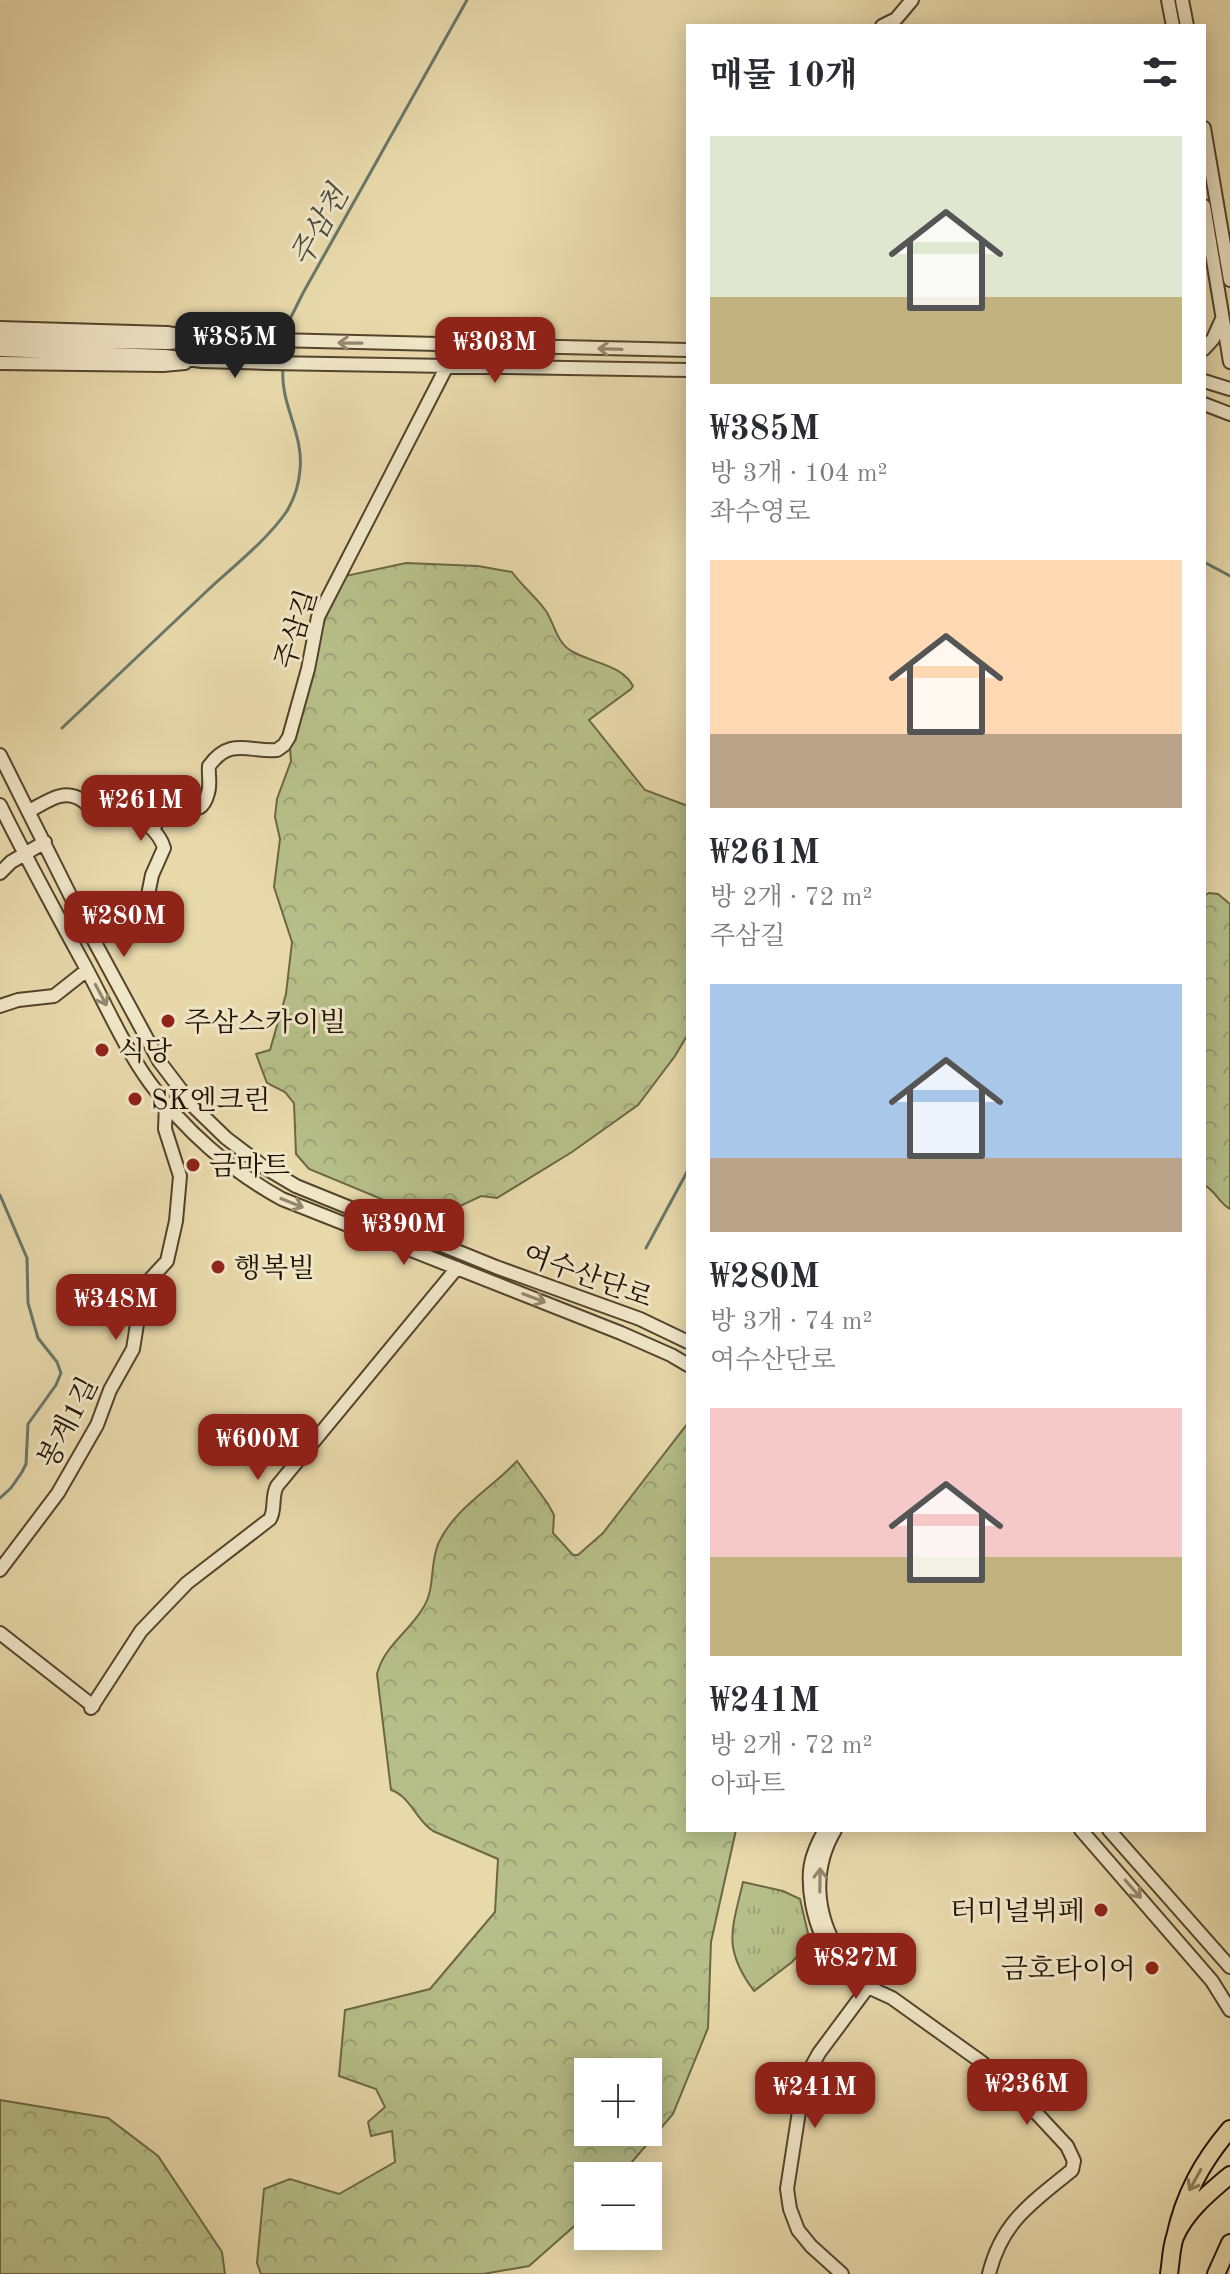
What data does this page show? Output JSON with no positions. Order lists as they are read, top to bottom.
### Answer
{
  "streets": {
    "street": ["주삼길", "여수산단로", "봉계1길"]
  },
  "crossings": [
    ["여수산단로", "봉계1길"]
  ],
  "water": ["주삼천"],
  "places": [
    "주삼스카이빌",
    "식당",
    "SK엔크린",
    "금마트",
    "행복빌",
    "터미널뷔페",
    "금호타이어"
  ],
  "page": {
    "heading": "매물 10개",
    "list": [
      {
        "name": "₩385M",
        "note": "방 3개 · 104 m² · 좌수영로"
      },
      {
        "name": "₩261M",
        "note": "방 2개 · 72 m² · 주삼길"
      },
      {
        "name": "₩280M",
        "note": "방 3개 · 74 m² · 여수산단로"
      },
      {
        "name": "₩241M",
        "note": "방 2개 · 72 m² · 아파트"
      }
    ],
    "price": [
      "₩385M",
      "₩303M",
      "₩261M",
      "₩280M",
      "₩390M",
      "₩348M",
      "₩600M",
      "₩827M",
      "₩236M",
      "₩241M"
    ],
    "map_buttons": ["+", "−"]
  }
}
